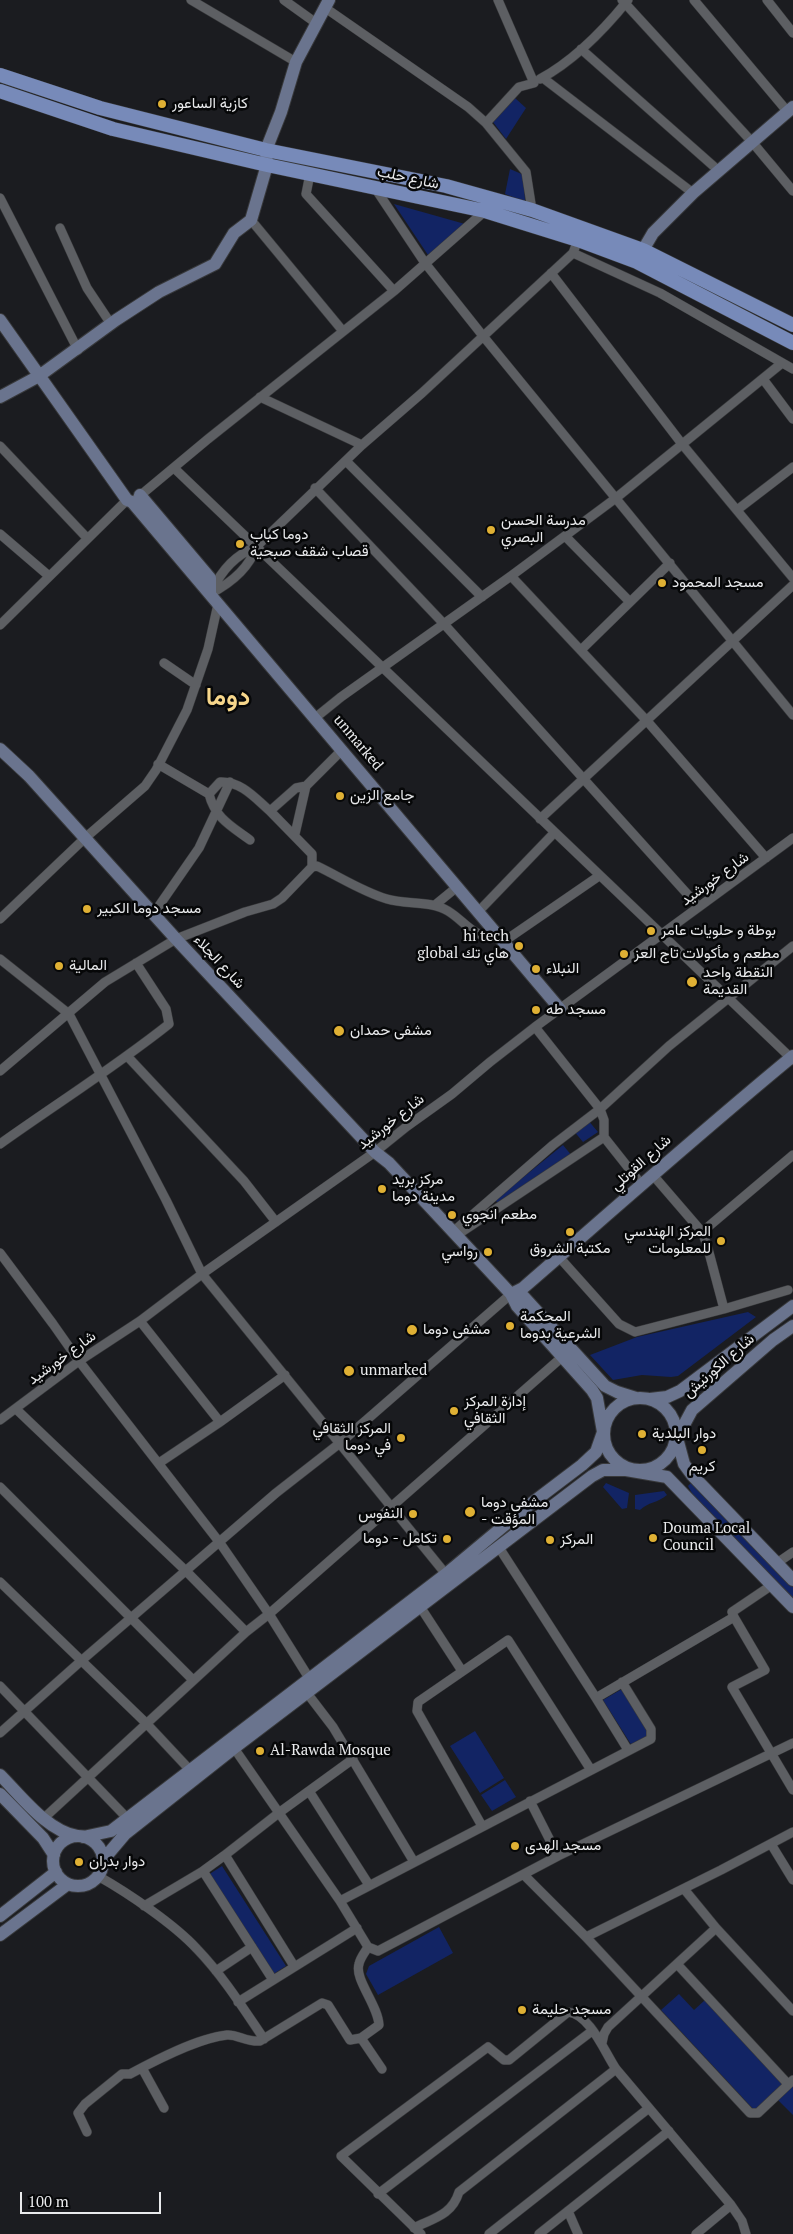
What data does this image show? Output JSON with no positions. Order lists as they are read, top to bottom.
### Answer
{
  "streets": {
    "main road": ["شارع حلب"],
    "street": [
      "unmarked",
      "شارع خورشيد",
      "شارع الجلاء",
      "شارع القوتلي",
      "شارع الكورنيش"
    ]
  },
  "crossings": [
    ["unmarked", "شارع خورشيد"],
    ["شارع خورشيد", "شارع الجلاء"],
    ["شارع الجلاء", "شارع القوتلي"]
  ],
  "districts": ["دوما"],
  "places": [
    "كازية الساعور",
    "مدرسة الحسن البصري",
    "دوما كباب قصاب شقف صبحية",
    "مسجد المحمود",
    "جامع الزين",
    "مسجد دوما الكبير",
    "بوطة و حلويات عامر",
    "hi tech global هاي تك",
    "مطعم و مأكولات تاج العز",
    "المالية",
    "النبلاء",
    "النقطة واحد القديمة",
    "مسجد طه",
    "مشفى حمدان",
    "مركز بريد مدينة دوما",
    "مطعم انجوي",
    "مكتبة الشروق",
    "المركز الهندسي للمعلومات",
    "رواسي",
    "المحكمة الشرعية بدوما",
    "مشفى دوما",
    "unmarked",
    "إدارة المركز الثقافي",
    "دوار البلدية",
    "المركز الثقافي في دوما",
    "كريم",
    "مشفى دوما - المؤقت",
    "النفوس",
    "Douma Local Council",
    "تكامل - دوما",
    "المركز",
    "Al-Rawda Mosque",
    "مسجد الهدى",
    "دوار بدران",
    "مسجد حليمة"
  ],
  "scale_bar": "100 m"
}
